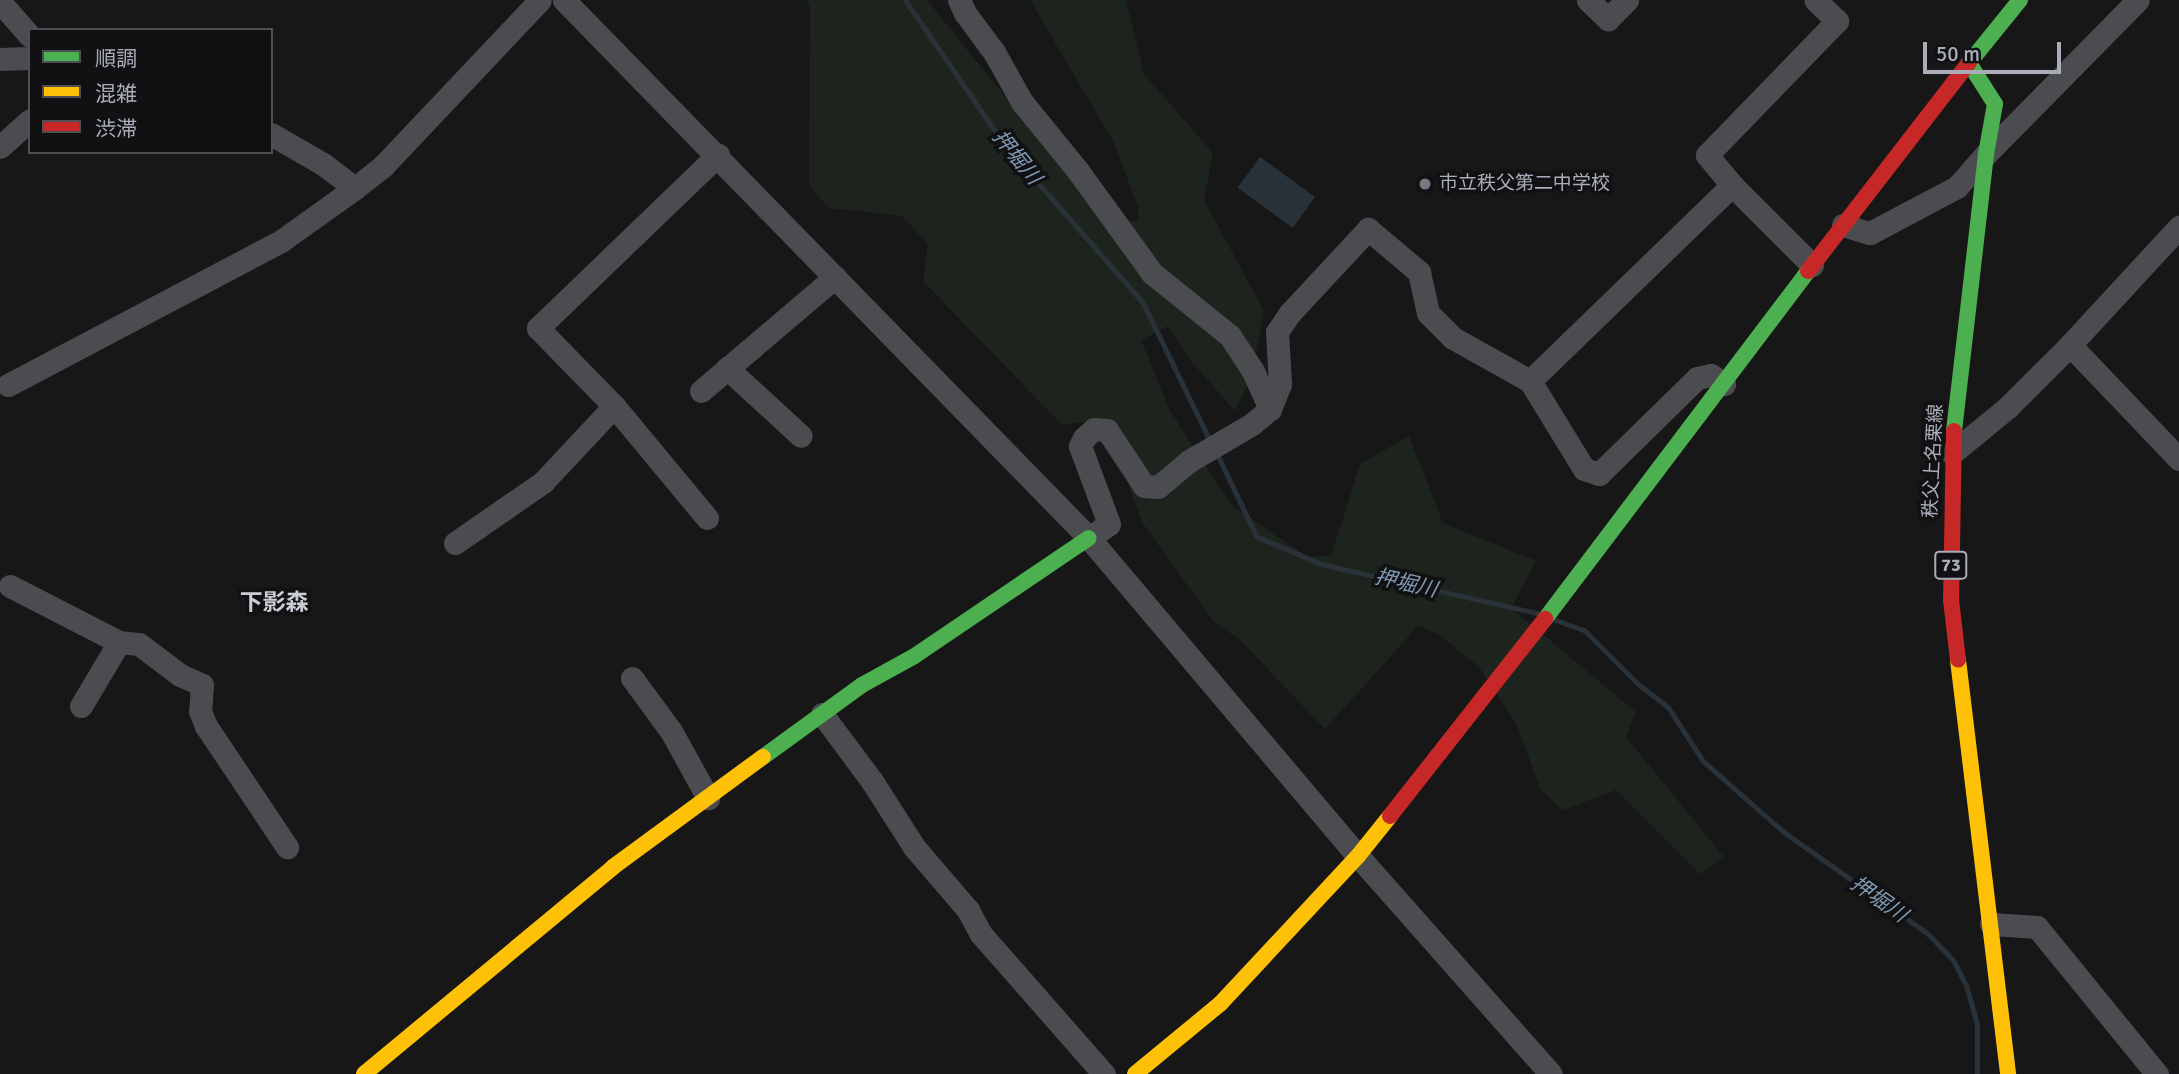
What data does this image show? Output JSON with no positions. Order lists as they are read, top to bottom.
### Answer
{
  "streets": {
    "street": ["秩父上名栗線", "73"]
  },
  "districts": ["下影森"],
  "water": ["押堀川"],
  "places": ["市立秩父第二中学校"],
  "legend": ["順調", "混雑", "渋滞"],
  "scale_bar": "50 m"
}
